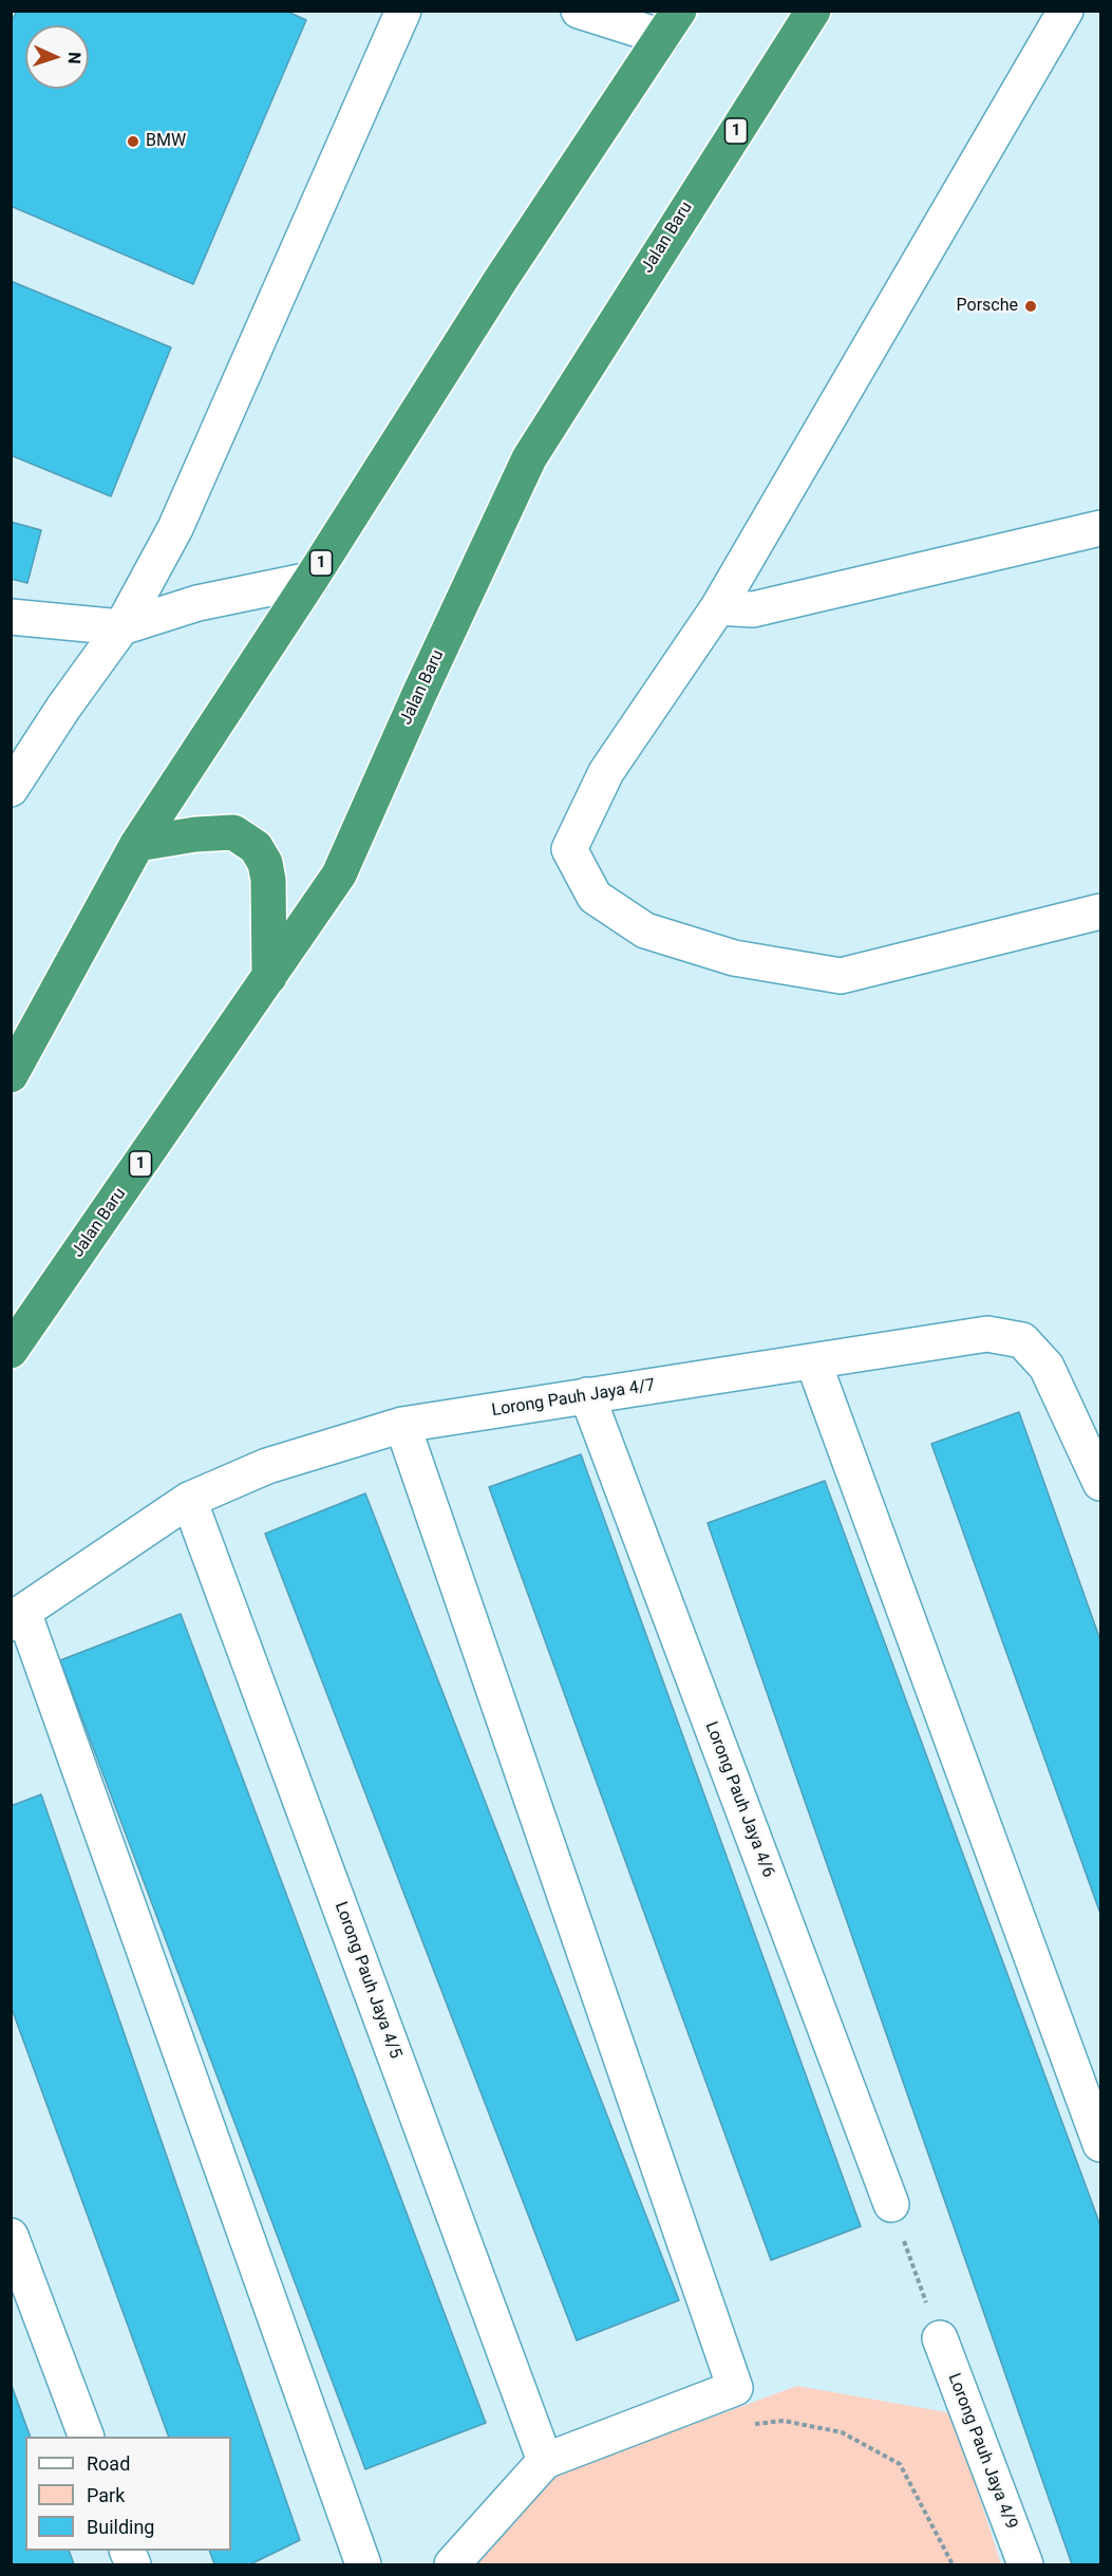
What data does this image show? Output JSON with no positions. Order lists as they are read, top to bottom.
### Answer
{
  "streets": {
    "highway": ["1", "Jalan Baru"],
    "street": [
      "Lorong Pauh Jaya 4/7",
      "Lorong Pauh Jaya 4/6",
      "Lorong Pauh Jaya 4/5",
      "Lorong Pauh Jaya 4/9"
    ]
  },
  "crossings": [
    ["Lorong Pauh Jaya 4/7", "Lorong Pauh Jaya 4/6"],
    ["Lorong Pauh Jaya 4/7", "Lorong Pauh Jaya 4/5"]
  ],
  "places": ["BMW", "Porsche"],
  "legend": ["Road", "Park", "Building"],
  "north": "right"
}
